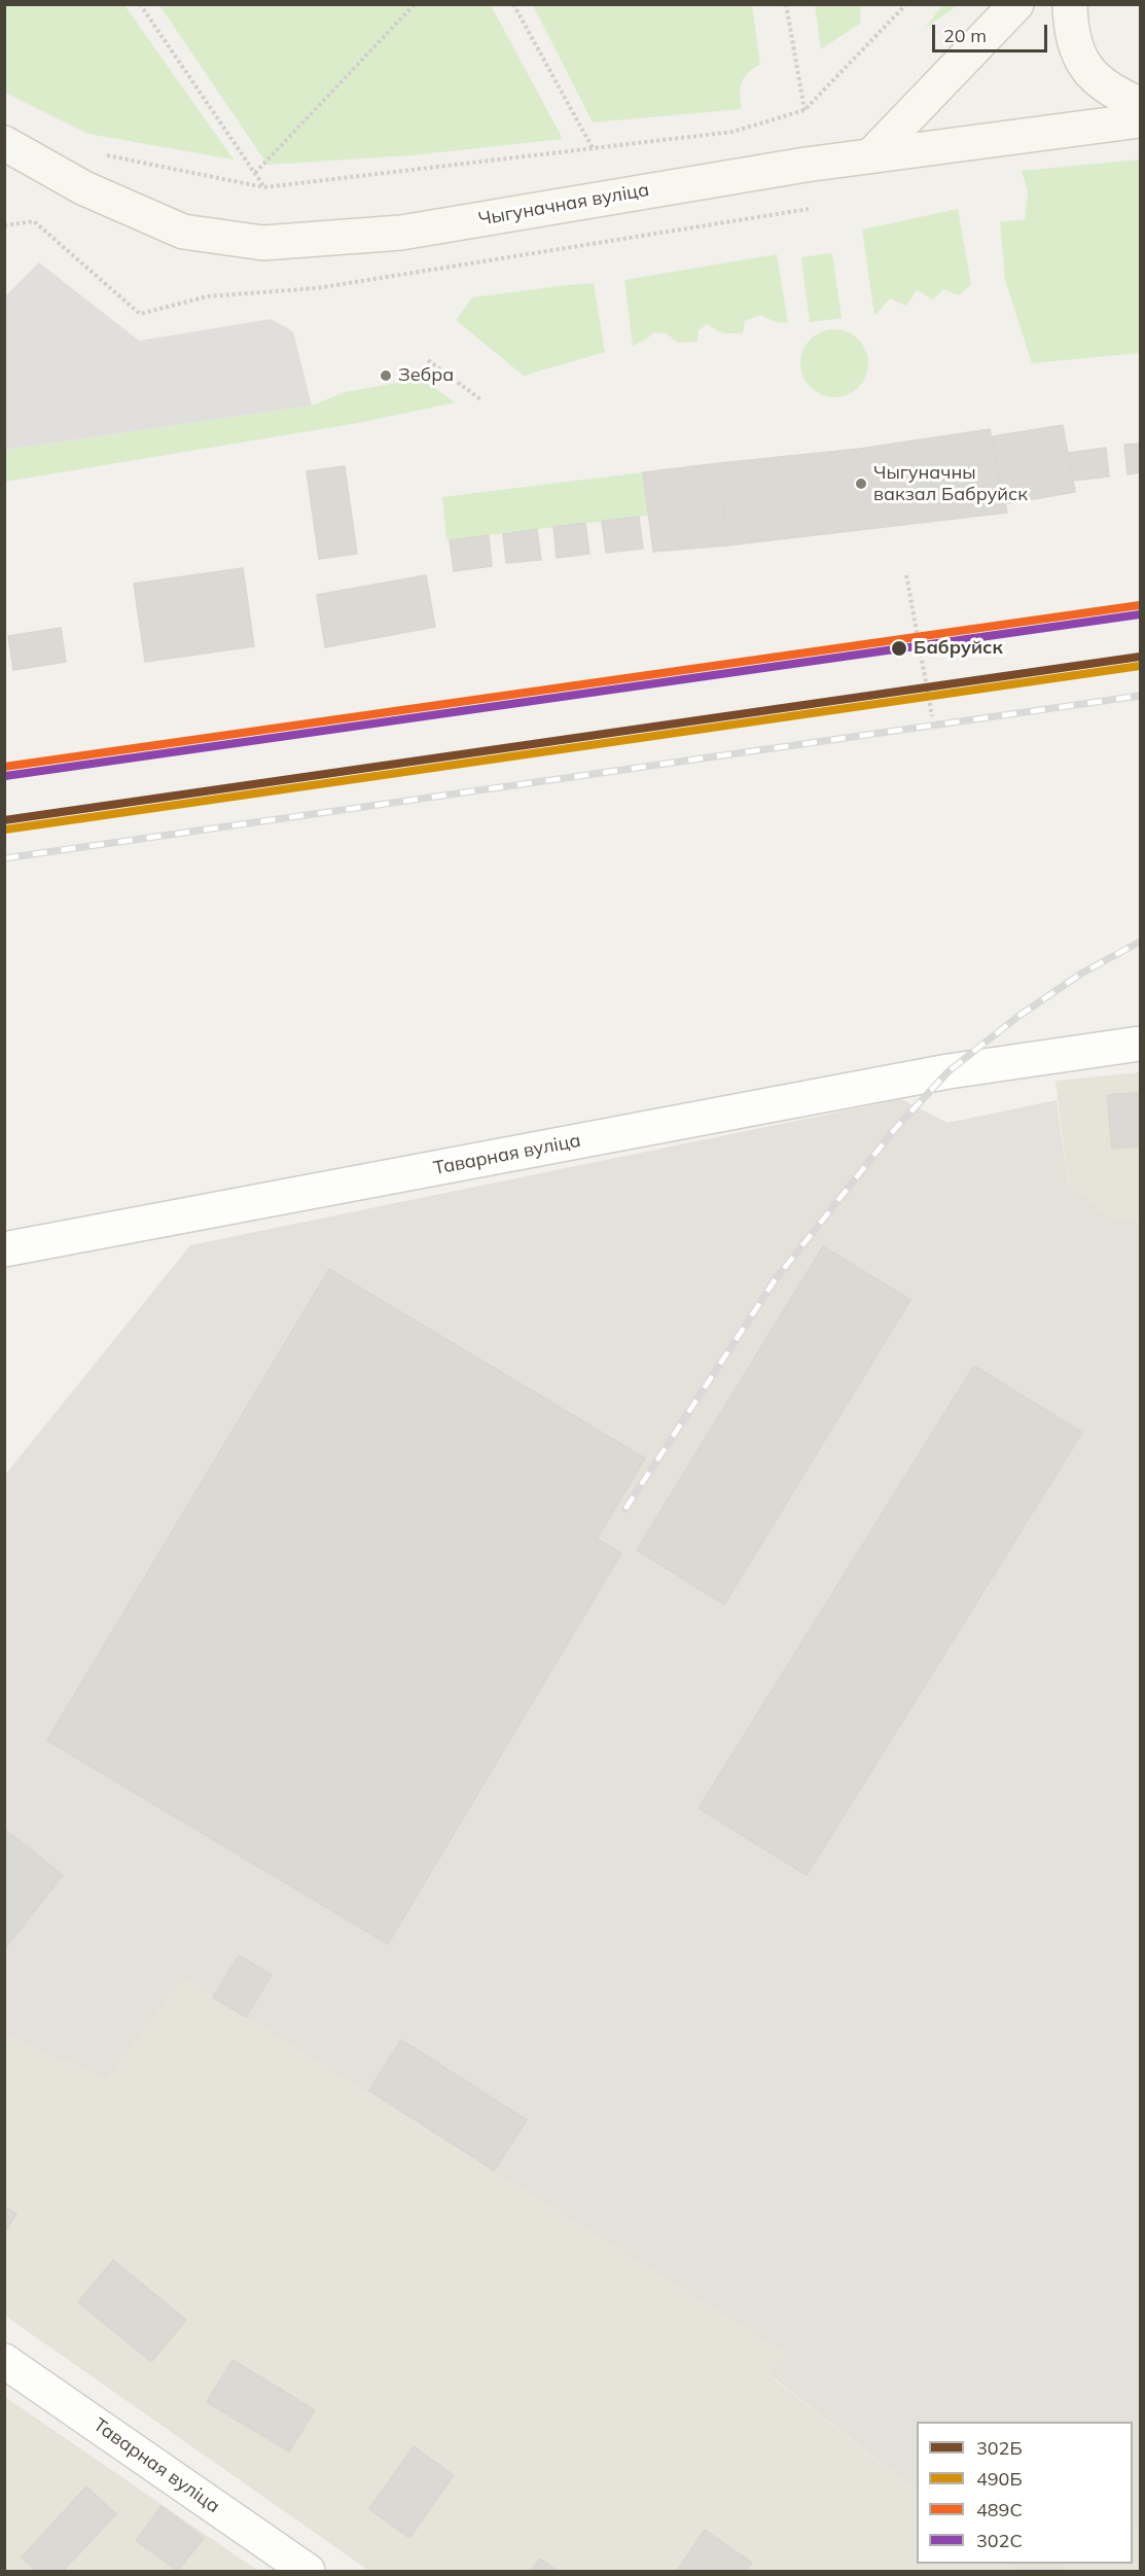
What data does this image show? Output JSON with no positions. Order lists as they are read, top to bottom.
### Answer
{
  "streets": {
    "street": ["Чыгуначная вуліца", "Таварная вуліца"]
  },
  "places": ["Зебра", "Чыгуначны вакзал Бабруйск", "Бабруйск"],
  "lines": [
    "transit line 489С",
    "transit line 302С",
    "transit line 302Б",
    "transit line 490Б"
  ],
  "legend": [
    "302Б",
    "490Б",
    "489С",
    "302С"
  ],
  "scale_bar": "20 m"
}
